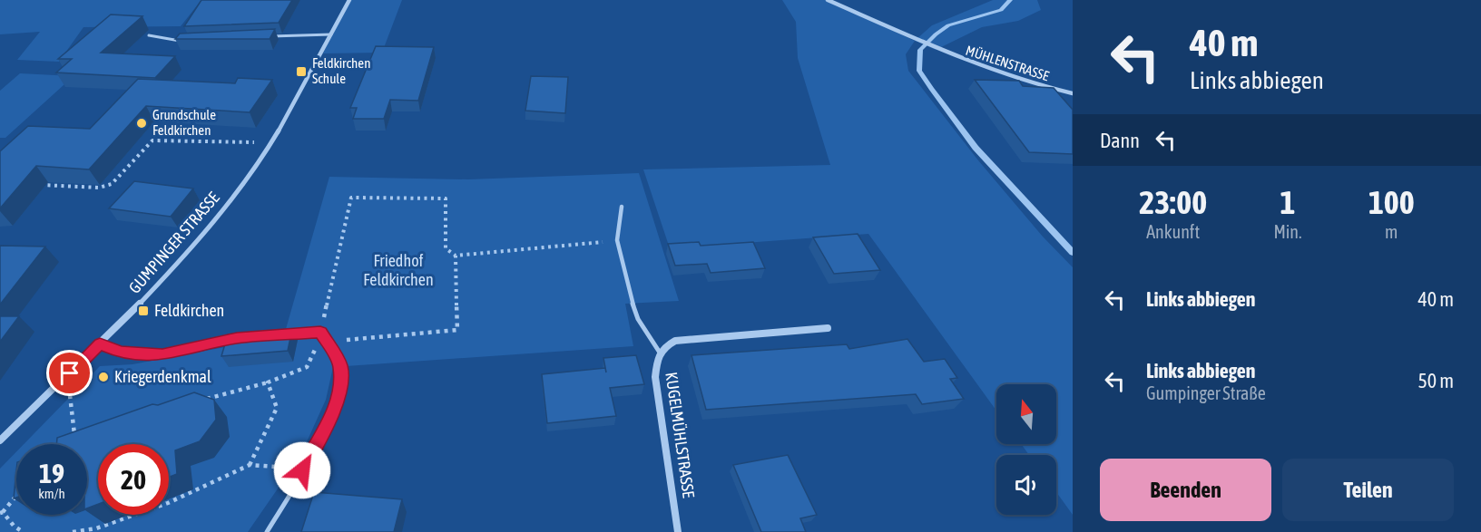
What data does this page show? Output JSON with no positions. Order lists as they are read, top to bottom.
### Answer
{
  "streets": {
    "street": ["MÜHLENSTRASSE", "GUMPINGER STRASSE", "KUGELMÜHLSTRASSE"]
  },
  "parks": ["Friedhof Feldkirchen"],
  "places": {
    "transit": ["Feldkirchen Schule", "Feldkirchen"],
    "other": ["Grundschule Feldkirchen", "Kriegerdenkmal"]
  },
  "north": "top",
  "page": {
    "turn": ["40 m", "Links abbiegen"],
    "then": "Dann",
    "eta": [
      "23:00",
      "Ankunft",
      "1",
      "Min.",
      "100",
      "m"
    ],
    "list": [
      {
        "name": "Links abbiegen",
        "value": "40 m"
      },
      {
        "name": "Links abbiegen",
        "note": "Gumpinger Straße",
        "value": "50 m"
      }
    ],
    "speed": "19 km/h",
    "limit": "20",
    "buttons": ["Beenden", "Teilen"]
  }
}
